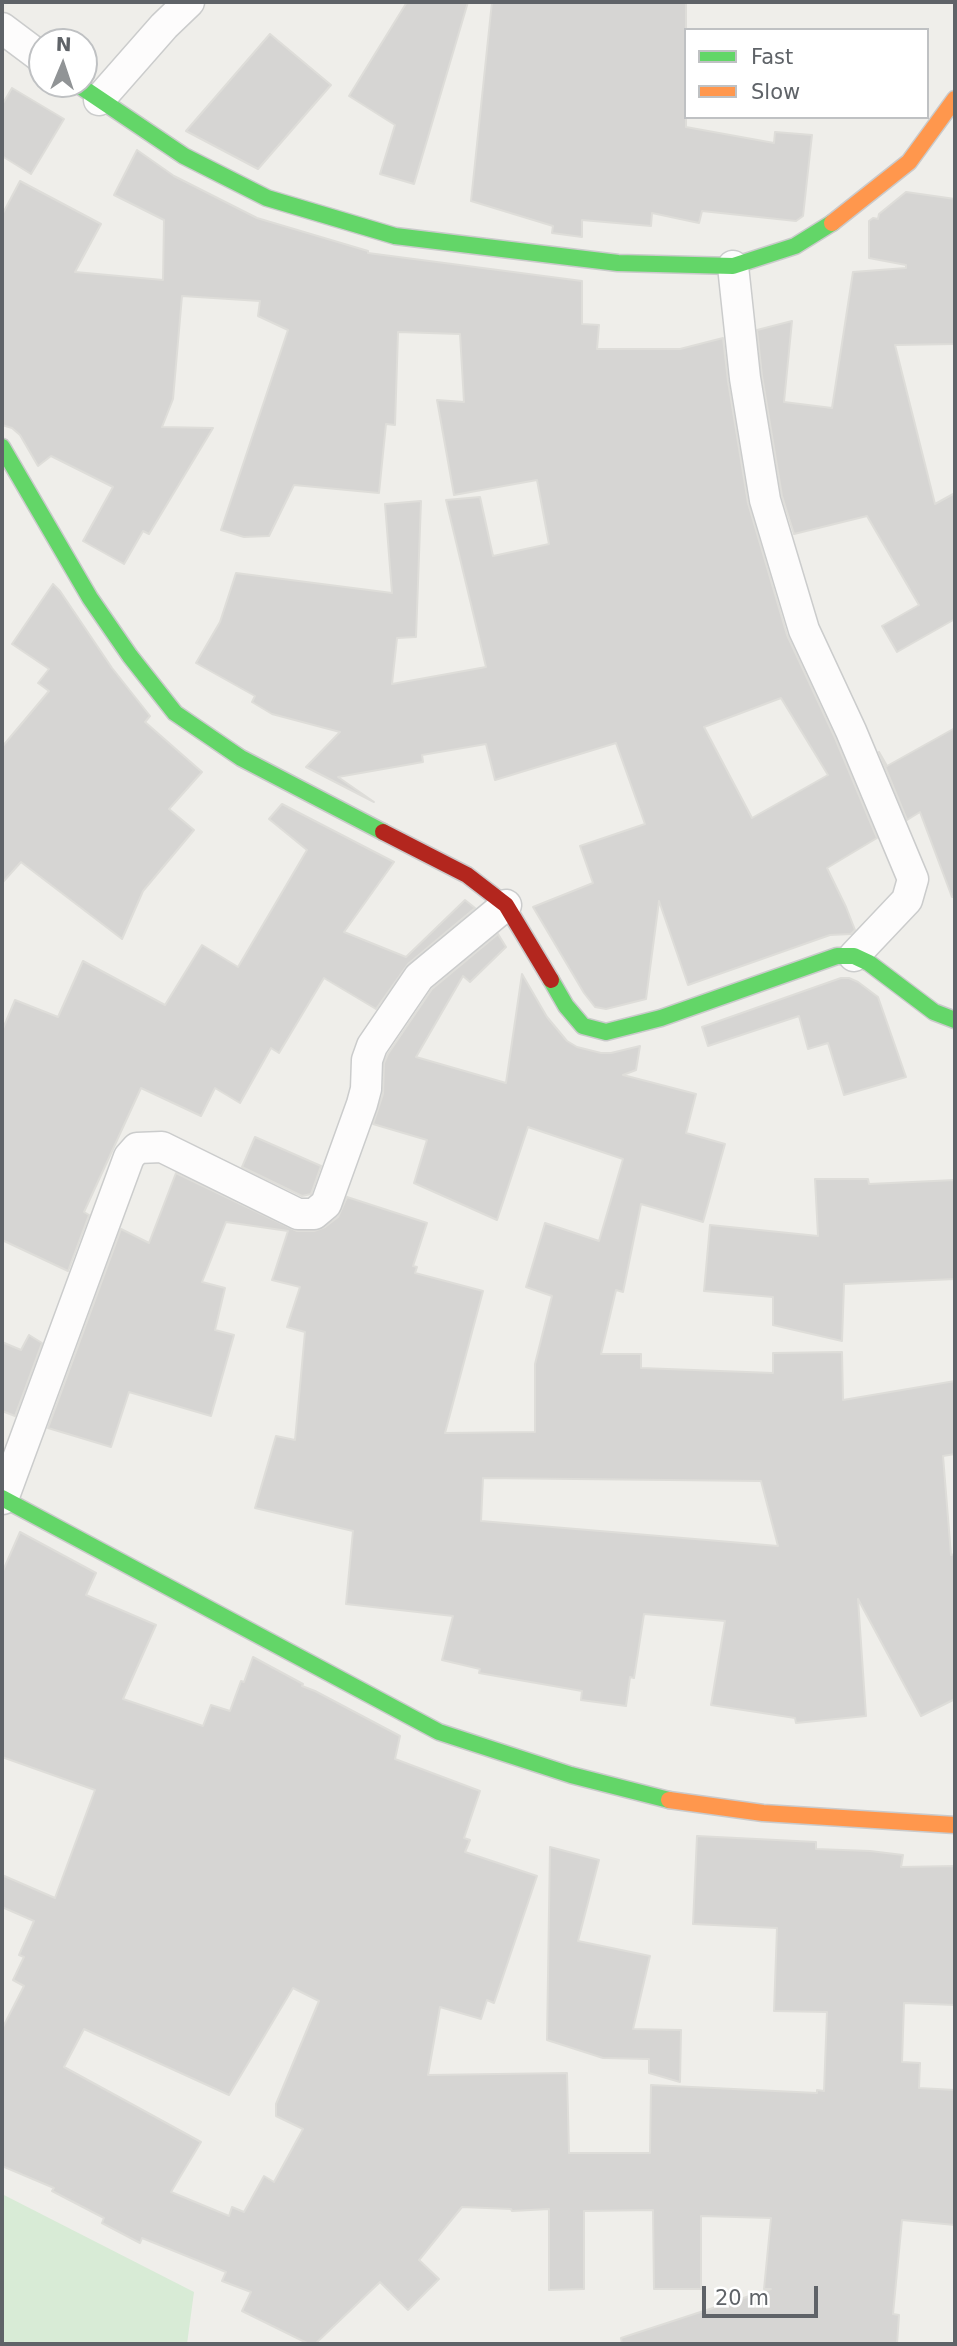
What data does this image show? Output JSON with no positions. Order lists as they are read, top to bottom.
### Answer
{
  "legend": ["Fast", "Slow"],
  "scale_bar": "20 m",
  "north": "top"
}
